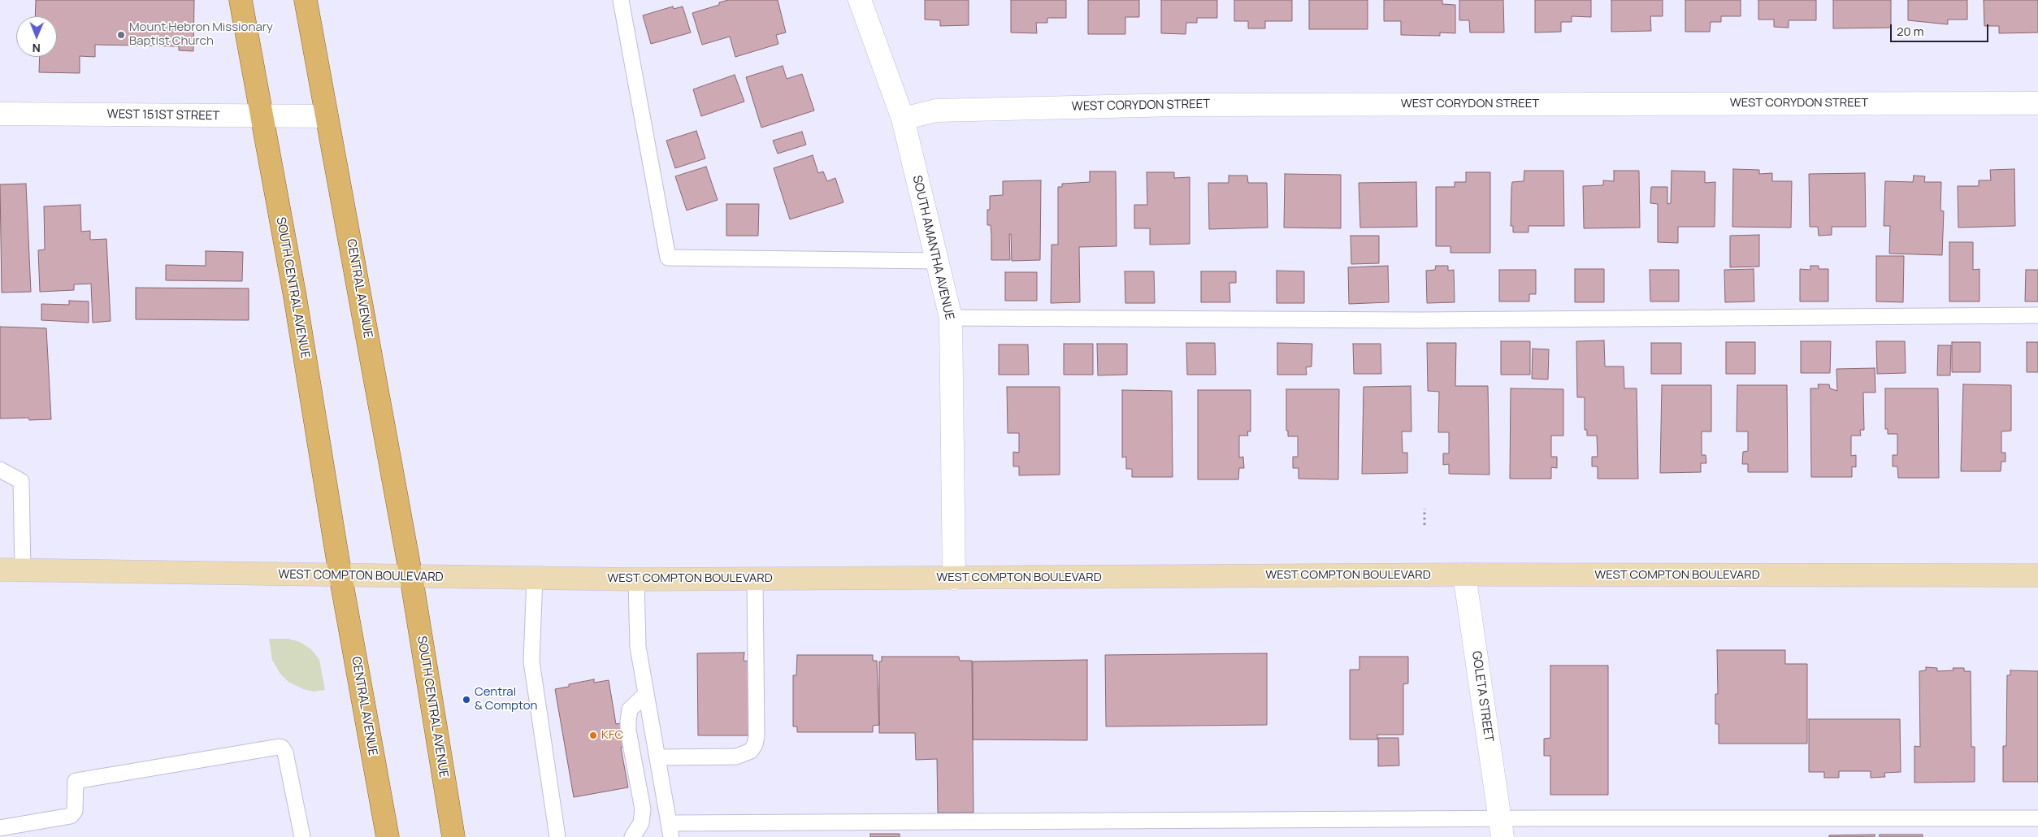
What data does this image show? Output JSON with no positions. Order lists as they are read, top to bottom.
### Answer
{
  "streets": {
    "main road": ["SOUTH CENTRAL AVENUE", "CENTRAL AVENUE", "WEST COMPTON BOULEVARD"],
    "street": [
      "WEST CORYDON STREET",
      "WEST 151ST STREET",
      "SOUTH AMANTHA AVENUE",
      "GOLETA STREET"
    ]
  },
  "crossings": [
    ["WEST CORYDON STREET", "SOUTH AMANTHA AVENUE"],
    ["WEST 151ST STREET", "SOUTH CENTRAL AVENUE"],
    ["WEST 151ST STREET", "CENTRAL AVENUE"],
    ["SOUTH AMANTHA AVENUE", "WEST COMPTON BOULEVARD"],
    ["SOUTH CENTRAL AVENUE", "CENTRAL AVENUE"],
    ["SOUTH CENTRAL AVENUE", "WEST COMPTON BOULEVARD"],
    ["CENTRAL AVENUE", "WEST COMPTON BOULEVARD"],
    ["WEST COMPTON BOULEVARD", "GOLETA STREET"]
  ],
  "places": ["Mount Hebron Missionary Baptist Church", "Central & Compton", "KFC"],
  "scale_bar": "20 m",
  "north": "bottom"
}
